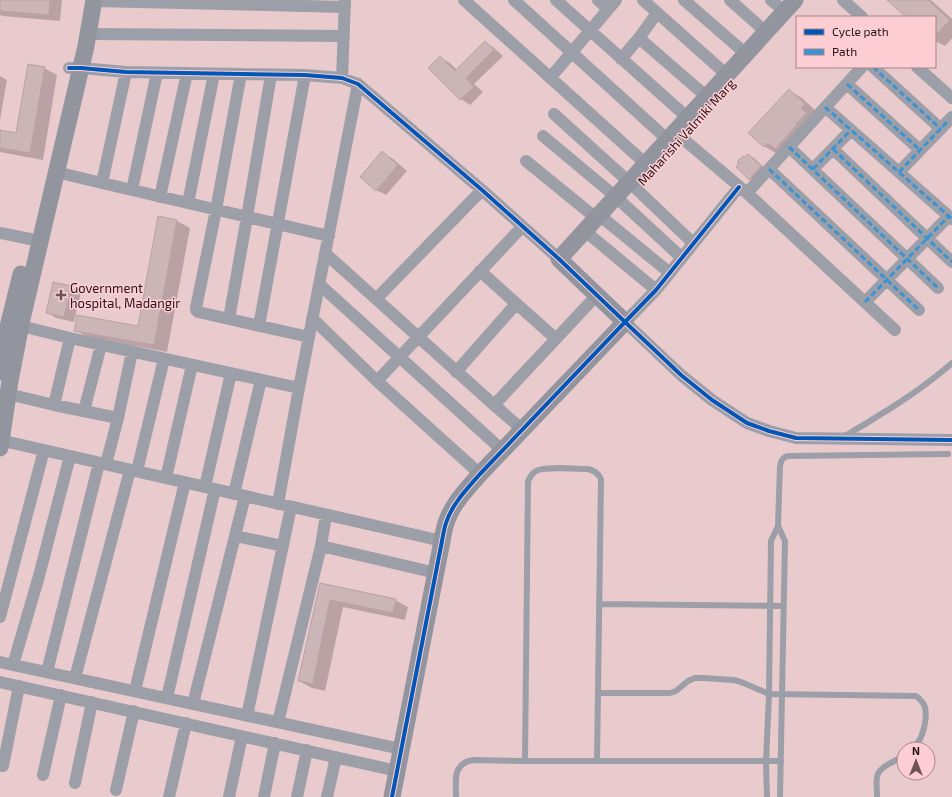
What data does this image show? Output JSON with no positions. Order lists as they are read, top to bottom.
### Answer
{
  "streets": {
    "street": ["Maharishi Valmiki Marg"]
  },
  "places": {
    "health": ["Government hospital, Madangir"]
  },
  "legend": ["Cycle path", "Path"],
  "north": "top"
}
